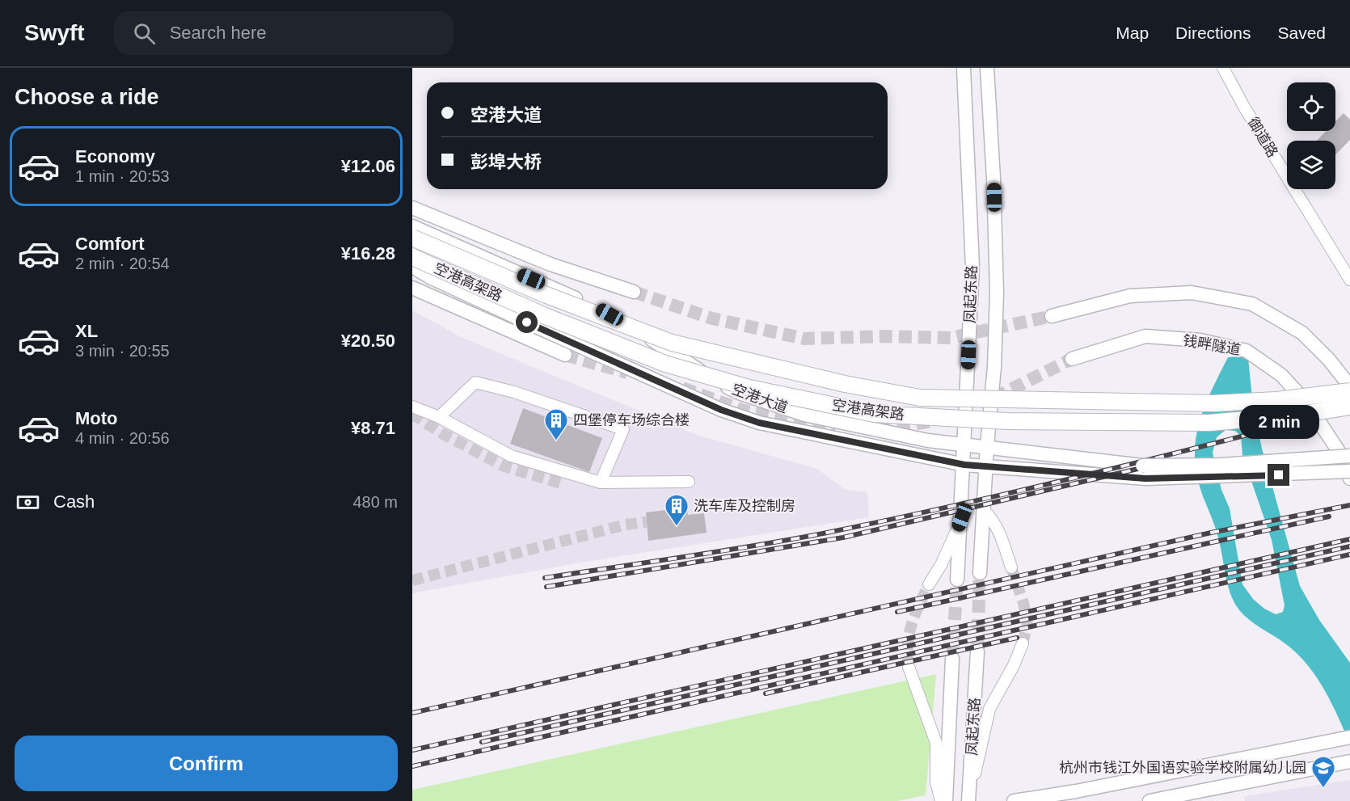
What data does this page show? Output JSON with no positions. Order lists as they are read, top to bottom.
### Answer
{
  "streets": {
    "highway": ["空港高架路"],
    "main road": ["凤起东路", "钱畔隧道", "空港大道"],
    "street": ["御道路"]
  },
  "crossings": [
    ["凤起东路", "空港大道"]
  ],
  "places": {
    "building": ["四堡停车场综合楼", "洗车库及控制房"],
    "school or university": ["杭州市钱江外国语实验学校附属幼儿园"]
  },
  "page": {
    "header": "Swyft",
    "search": "Search here",
    "nav": ["Map", "Directions", "Saved"],
    "heading": "Choose a ride",
    "banner": ["空港大道", "彭埠大桥"],
    "list": [
      {
        "name": "Economy",
        "note": "1 min · 20:53",
        "value": "¥12.06"
      },
      {
        "name": "Comfort",
        "note": "2 min · 20:54",
        "value": "¥16.28"
      },
      {
        "name": "XL",
        "note": "3 min · 20:55",
        "value": "¥20.50"
      },
      {
        "name": "Moto",
        "note": "4 min · 20:56",
        "value": "¥8.71"
      }
    ],
    "bubble": "2 min",
    "pay": ["Cash", "480 m"],
    "buttons": "Confirm"
  }
}
